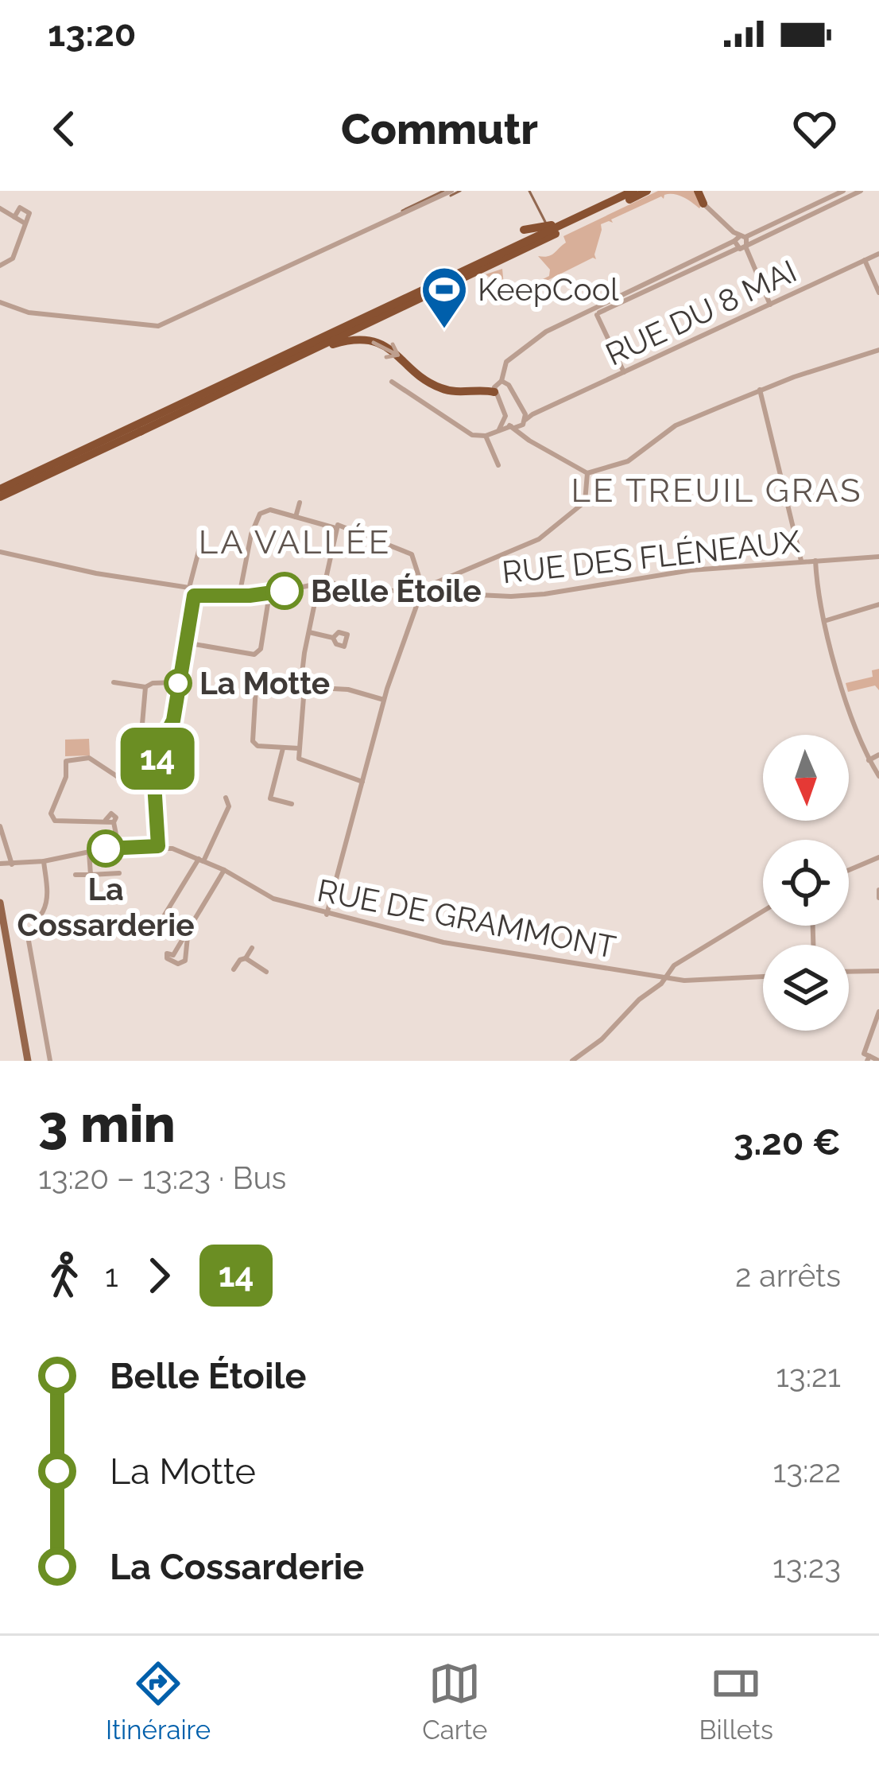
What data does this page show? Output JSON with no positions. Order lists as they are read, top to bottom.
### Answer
{
  "streets": {
    "street": ["RUE DU 8 MAI", "RUE DES FLÉNEAUX", "RUE DE GRAMMONT"]
  },
  "districts": ["LE TREUIL GRAS", "LA VALLÉE"],
  "places": {
    "sports": ["KeepCool"],
    "other": ["Belle Étoile", "La Motte", "La Cossarderie"]
  },
  "lines": ["bus line 14"],
  "north": "bottom",
  "page": {
    "status": "13:20",
    "header": "Commutr",
    "on_map": "14",
    "heading": ["3 min", "13:20 – 13:23 · Bus", "3.20 €"],
    "legs": ["1", "14", "2 arrêts"],
    "list": [
      {
        "name": "Belle Étoile",
        "value": "13:21"
      },
      {
        "name": "La Motte",
        "value": "13:22"
      },
      {
        "name": "La Cossarderie",
        "value": "13:23"
      }
    ],
    "tabs": ["Itinéraire", "Carte", "Billets"]
  }
}
